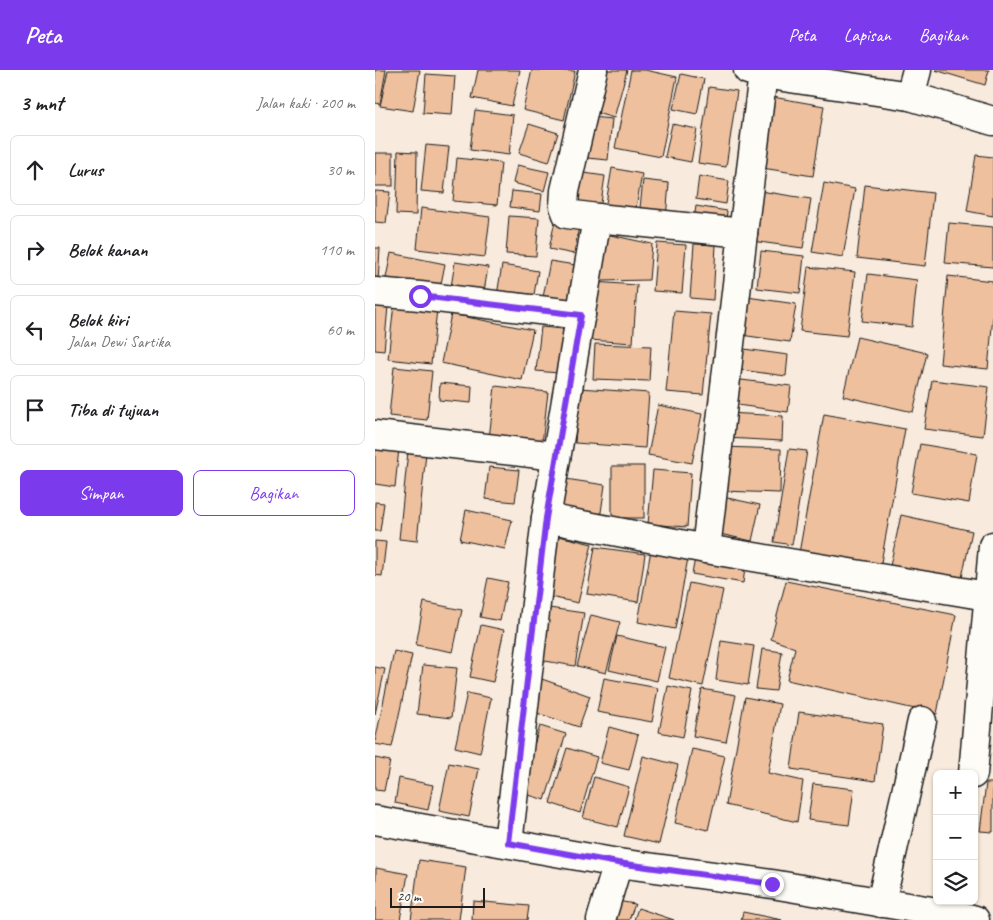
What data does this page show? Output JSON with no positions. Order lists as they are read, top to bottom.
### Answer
{
  "scale_bar": "20 m",
  "page": {
    "header": "Peta",
    "nav": ["Peta", "Lapisan", "Bagikan"],
    "heading": ["3 mnt", "Jalan kaki · 200 m"],
    "list": [
      ["Lurus", "30 m"],
      ["Belok kanan", "110 m"],
      ["Belok kiri", "Jalan Dewi Sartika", "60 m"],
      "Tiba di tujuan"
    ],
    "buttons": ["Simpan", "Bagikan"],
    "map_buttons": ["+", "−"],
    "scale": "20 m"
  }
}
